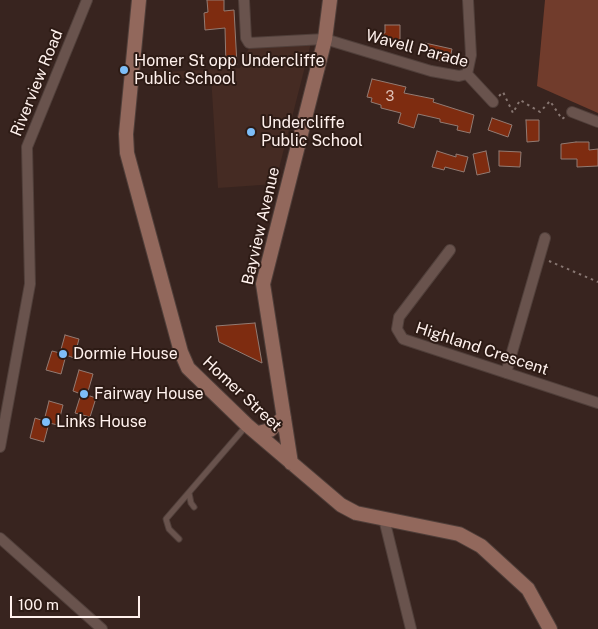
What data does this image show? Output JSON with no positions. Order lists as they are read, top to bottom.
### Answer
{
  "streets": {
    "main road": ["Bayview Avenue", "Homer Street"],
    "street": ["Wavell Parade", "Riverview Road", "Highland Crescent"]
  },
  "crossings": [
    ["Wavell Parade", "Bayview Avenue"],
    ["Bayview Avenue", "Homer Street"]
  ],
  "places": [
    "Homer St opp Undercliffe Public School",
    "Undercliffe Public School",
    "Dormie House",
    "Fairway House",
    "Links House"
  ],
  "house_numbers": ["3"],
  "scale_bar": "100 m"
}
